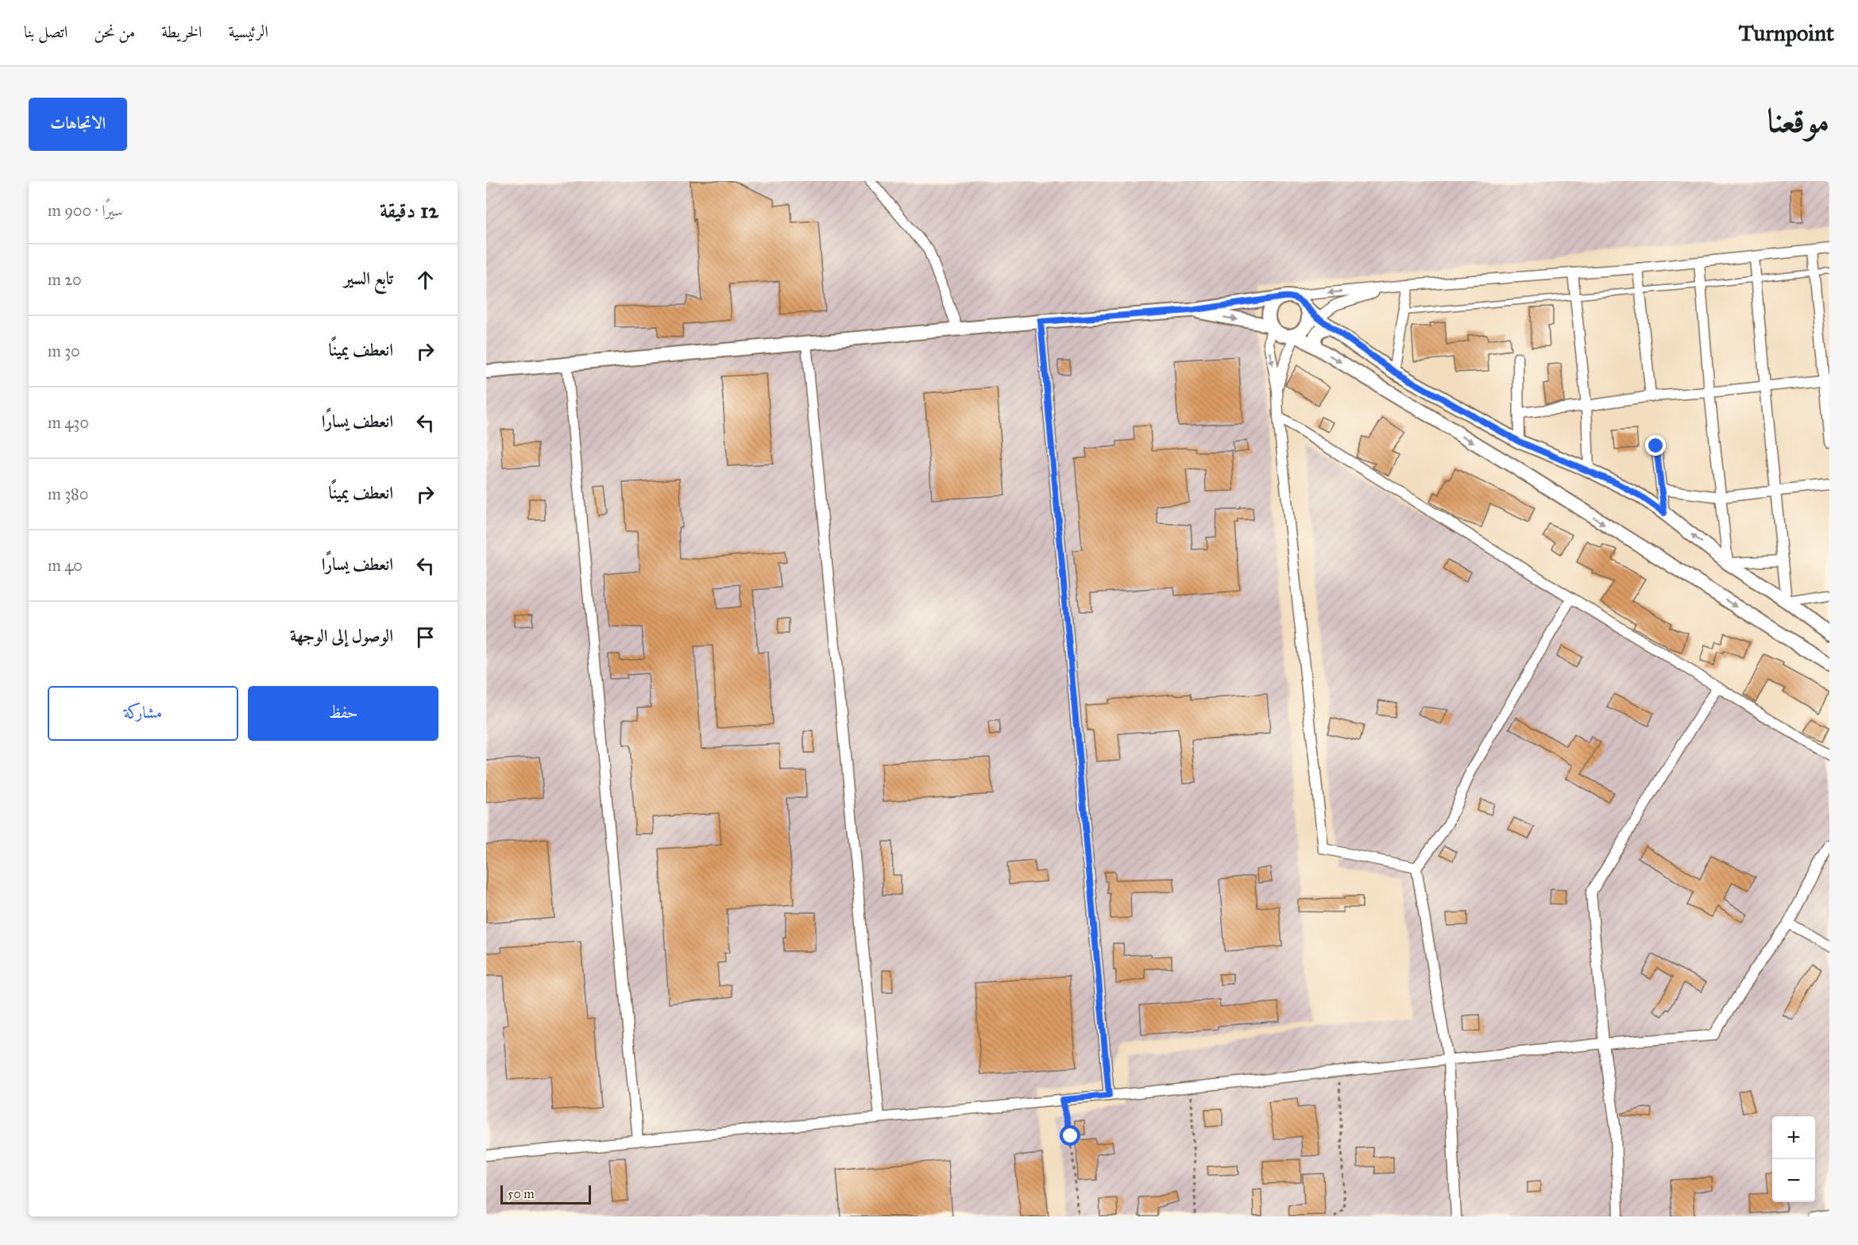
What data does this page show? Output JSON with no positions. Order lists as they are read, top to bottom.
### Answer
{
  "scale_bar": "50 m",
  "page": {
    "header": "Turnpoint",
    "nav": [
      "الرئيسية",
      "الخريطة",
      "من نحن",
      "اتصل بنا"
    ],
    "title": "موقعنا",
    "buttons": [
      "الاتجاهات",
      ["حفظ", "مشاركة"]
    ],
    "heading": ["12 دقيقة", "سيرًا · 900 m"],
    "list": [
      ["تابع السير", "20 m"],
      ["انعطف يمينًا", "30 m"],
      ["انعطف يسارًا", "430 m"],
      ["انعطف يمينًا", "380 m"],
      ["انعطف يسارًا", "40 m"],
      "الوصول إلى الوجهة"
    ],
    "map_buttons": ["+", "−"],
    "scale": "50 m"
  }
}
